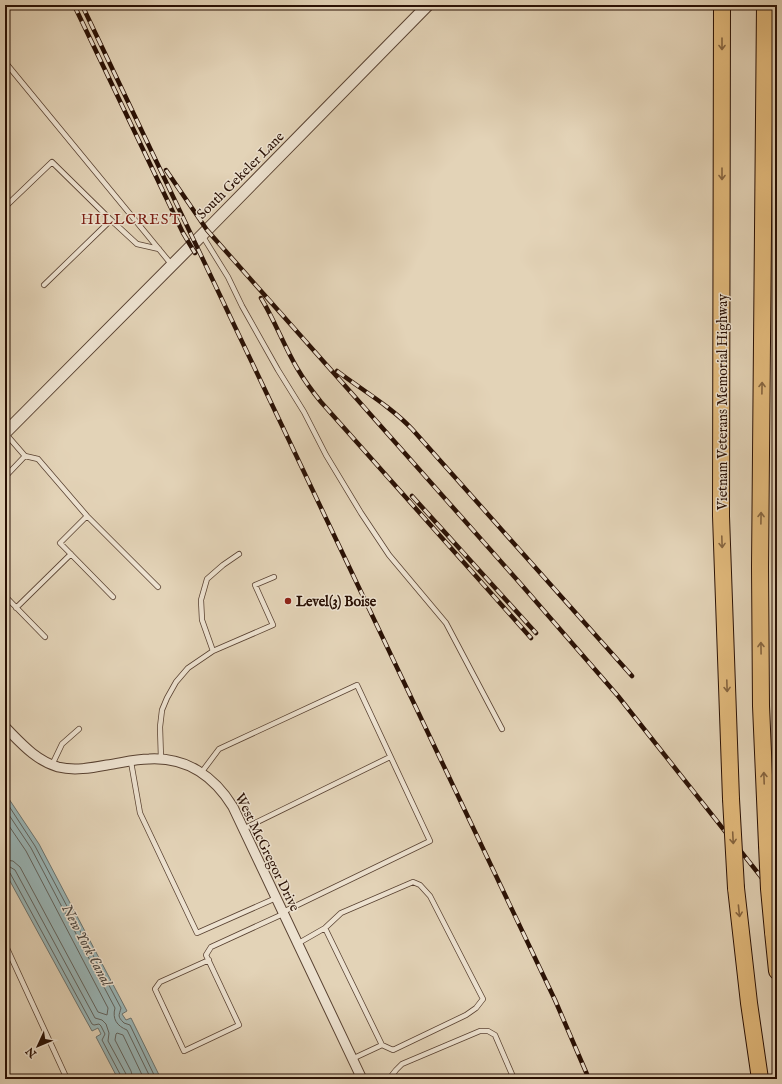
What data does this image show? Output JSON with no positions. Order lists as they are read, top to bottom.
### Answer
{
  "streets": {
    "highway": ["Vietnam Veterans Memorial Highway"],
    "street": ["South Gekeler Lane", "West McGregor Drive"]
  },
  "districts": ["HILLCREST"],
  "water": ["New York Canal"],
  "places": ["Level(3) Boise"],
  "north": "bottom left"
}
